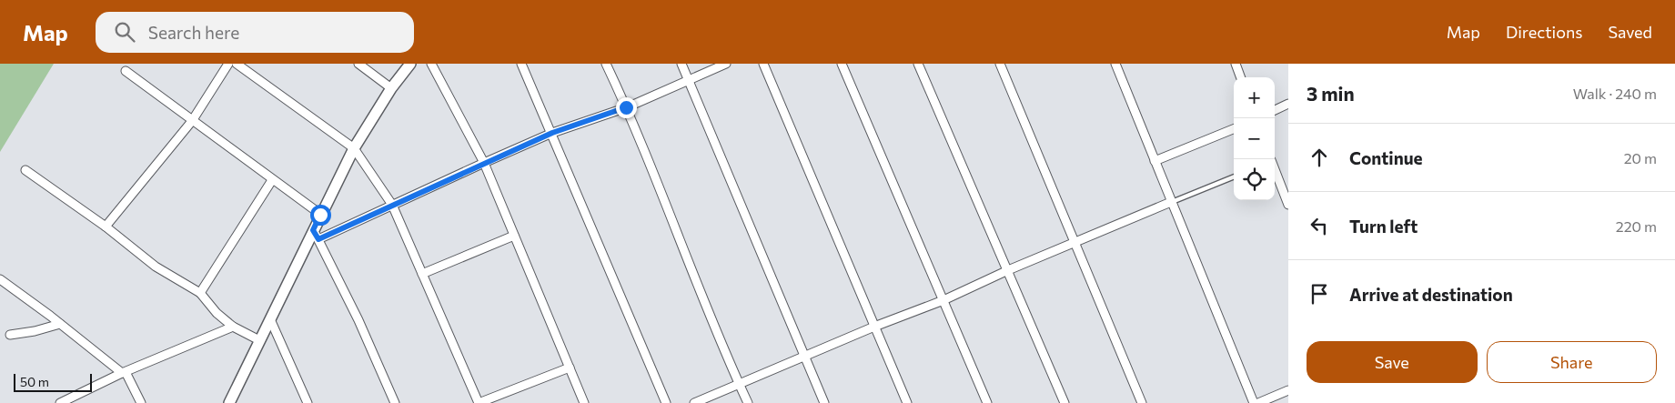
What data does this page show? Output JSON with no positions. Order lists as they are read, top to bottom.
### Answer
{
  "scale_bar": "50 m",
  "page": {
    "header": "Map",
    "search": "Search here",
    "nav": ["Map", "Directions", "Saved"],
    "heading": ["3 min", "Walk · 240 m"],
    "map_buttons": ["+", "−"],
    "list": [
      ["Continue", "20 m"],
      ["Turn left", "220 m"],
      "Arrive at destination"
    ],
    "buttons": ["Save", "Share"],
    "scale": "50 m"
  }
}
